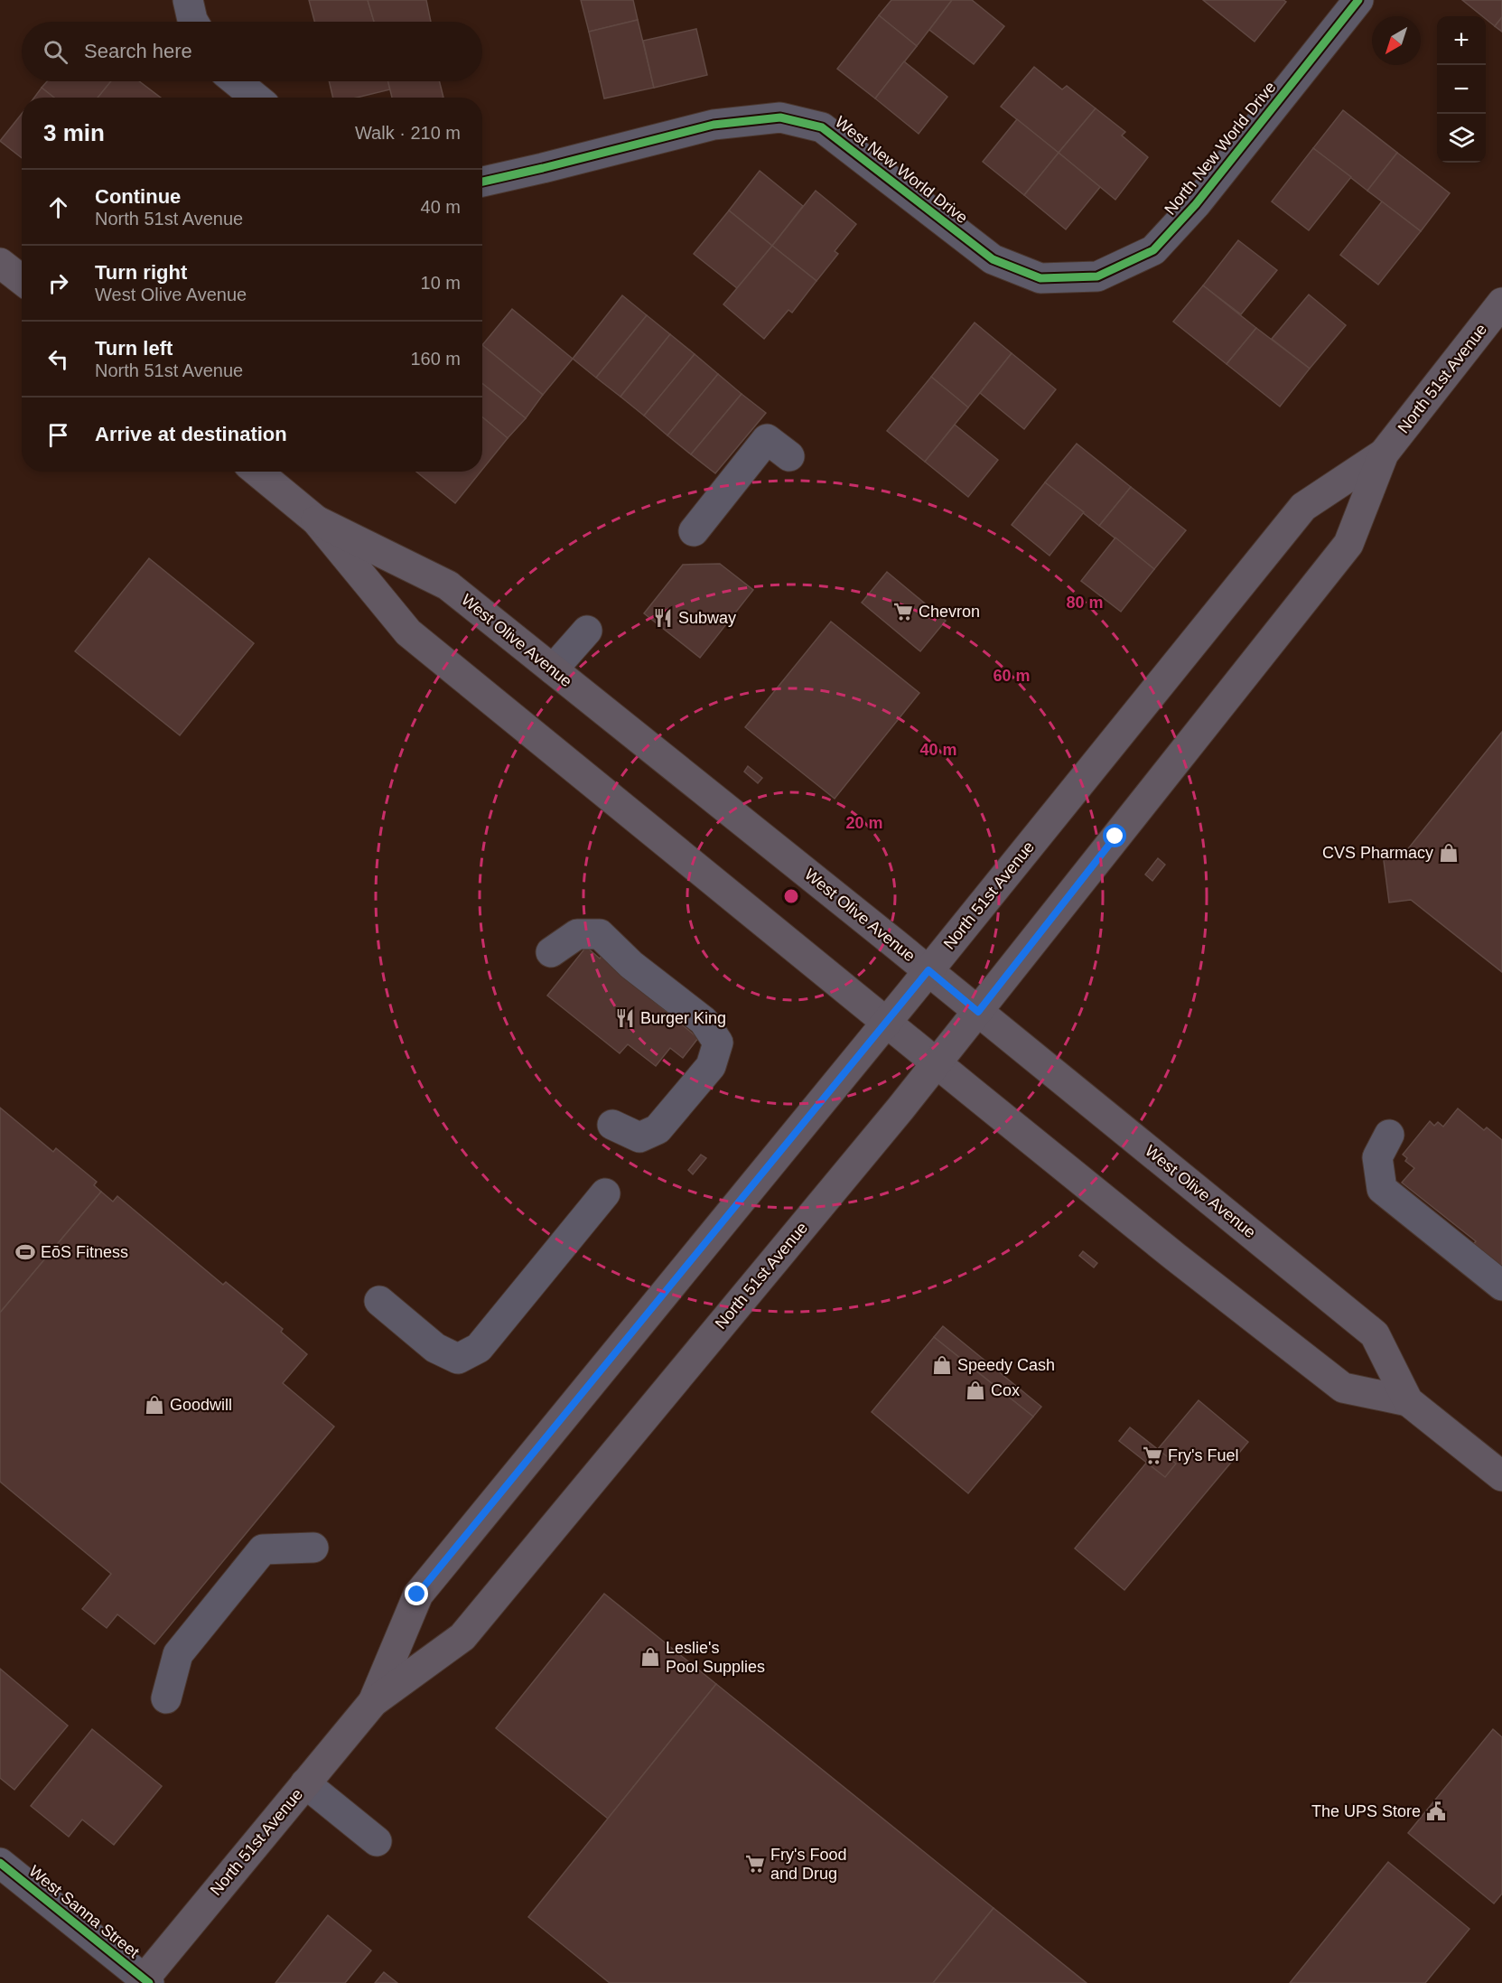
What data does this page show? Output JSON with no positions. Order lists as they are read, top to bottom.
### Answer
{
  "streets": {
    "main road": ["North 51st Avenue", "West Olive Avenue"],
    "street": ["North New World Drive", "West New World Drive", "West Sanna Street"]
  },
  "crossings": [
    ["North New World Drive", "West New World Drive"],
    ["North 51st Avenue", "West Olive Avenue"],
    ["North 51st Avenue", "West Sanna Street"]
  ],
  "places": {
    "supermarket": ["Chevron", "Fry's Fuel", "Fry's Food and Drug"],
    "restaurant": ["Subway", "Burger King"],
    "shop": [
      "CVS Pharmacy",
      "Speedy Cash",
      "Cox",
      "Goodwill",
      "Leslie's Pool Supplies"
    ],
    "sports": ["EōS Fitness"],
    "public building": ["The UPS Store"]
  },
  "north": "bottom left",
  "page": {
    "map_buttons": ["+", "−"],
    "search": "Search here",
    "heading": ["3 min", "Walk · 210 m"],
    "list": [
      ["Continue", "North 51st Avenue", "40 m"],
      ["Turn right", "West Olive Avenue", "10 m"],
      ["Turn left", "North 51st Avenue", "160 m"],
      "Arrive at destination"
    ]
  },
  "rings": [
    "80 m",
    "60 m",
    "40 m",
    "20 m"
  ]
}
